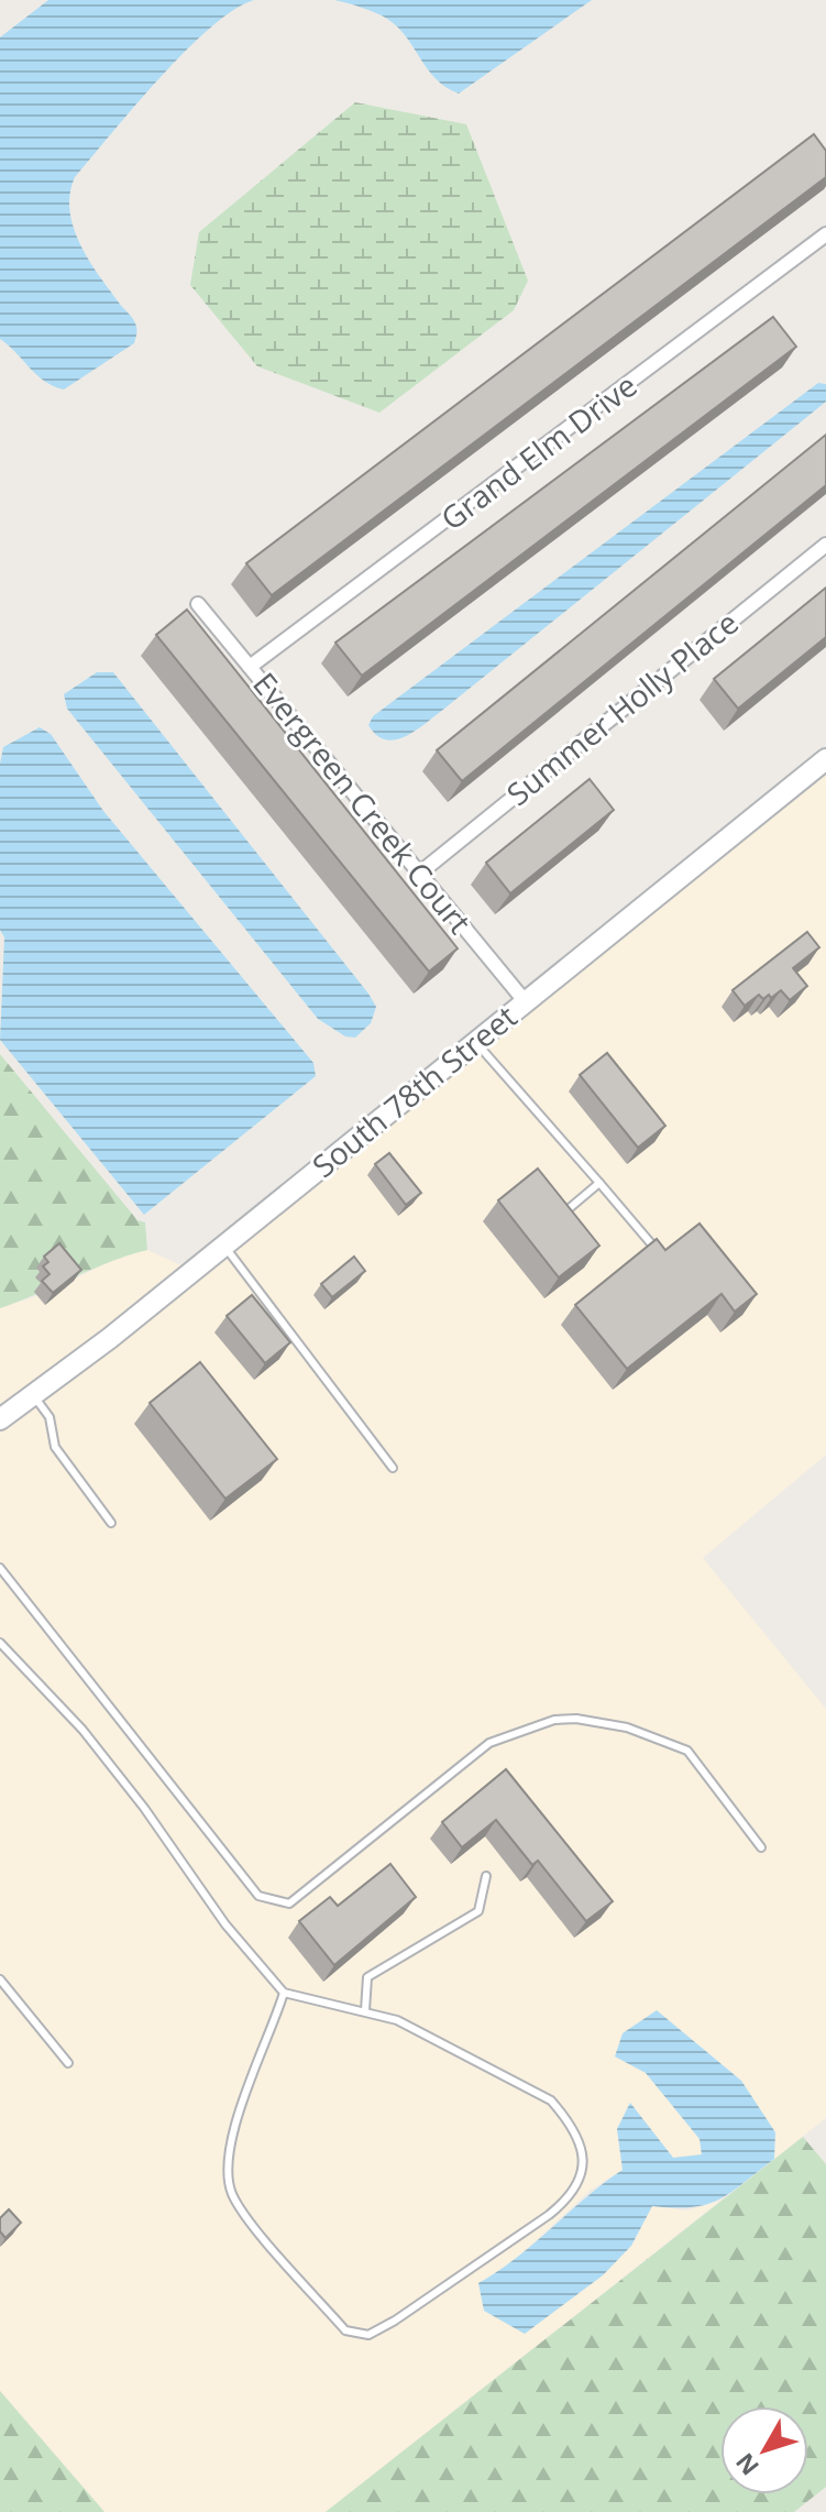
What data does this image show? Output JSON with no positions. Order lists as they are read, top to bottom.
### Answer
{
  "streets": {
    "street": [
      "Grand Elm Drive",
      "Summer Holly Place",
      "Evergreen Creek Court",
      "South 78th Street"
    ]
  },
  "crossings": [
    ["Grand Elm Drive", "Evergreen Creek Court"],
    ["Summer Holly Place", "Evergreen Creek Court"],
    ["Evergreen Creek Court", "South 78th Street"]
  ],
  "north": "bottom left"
}
